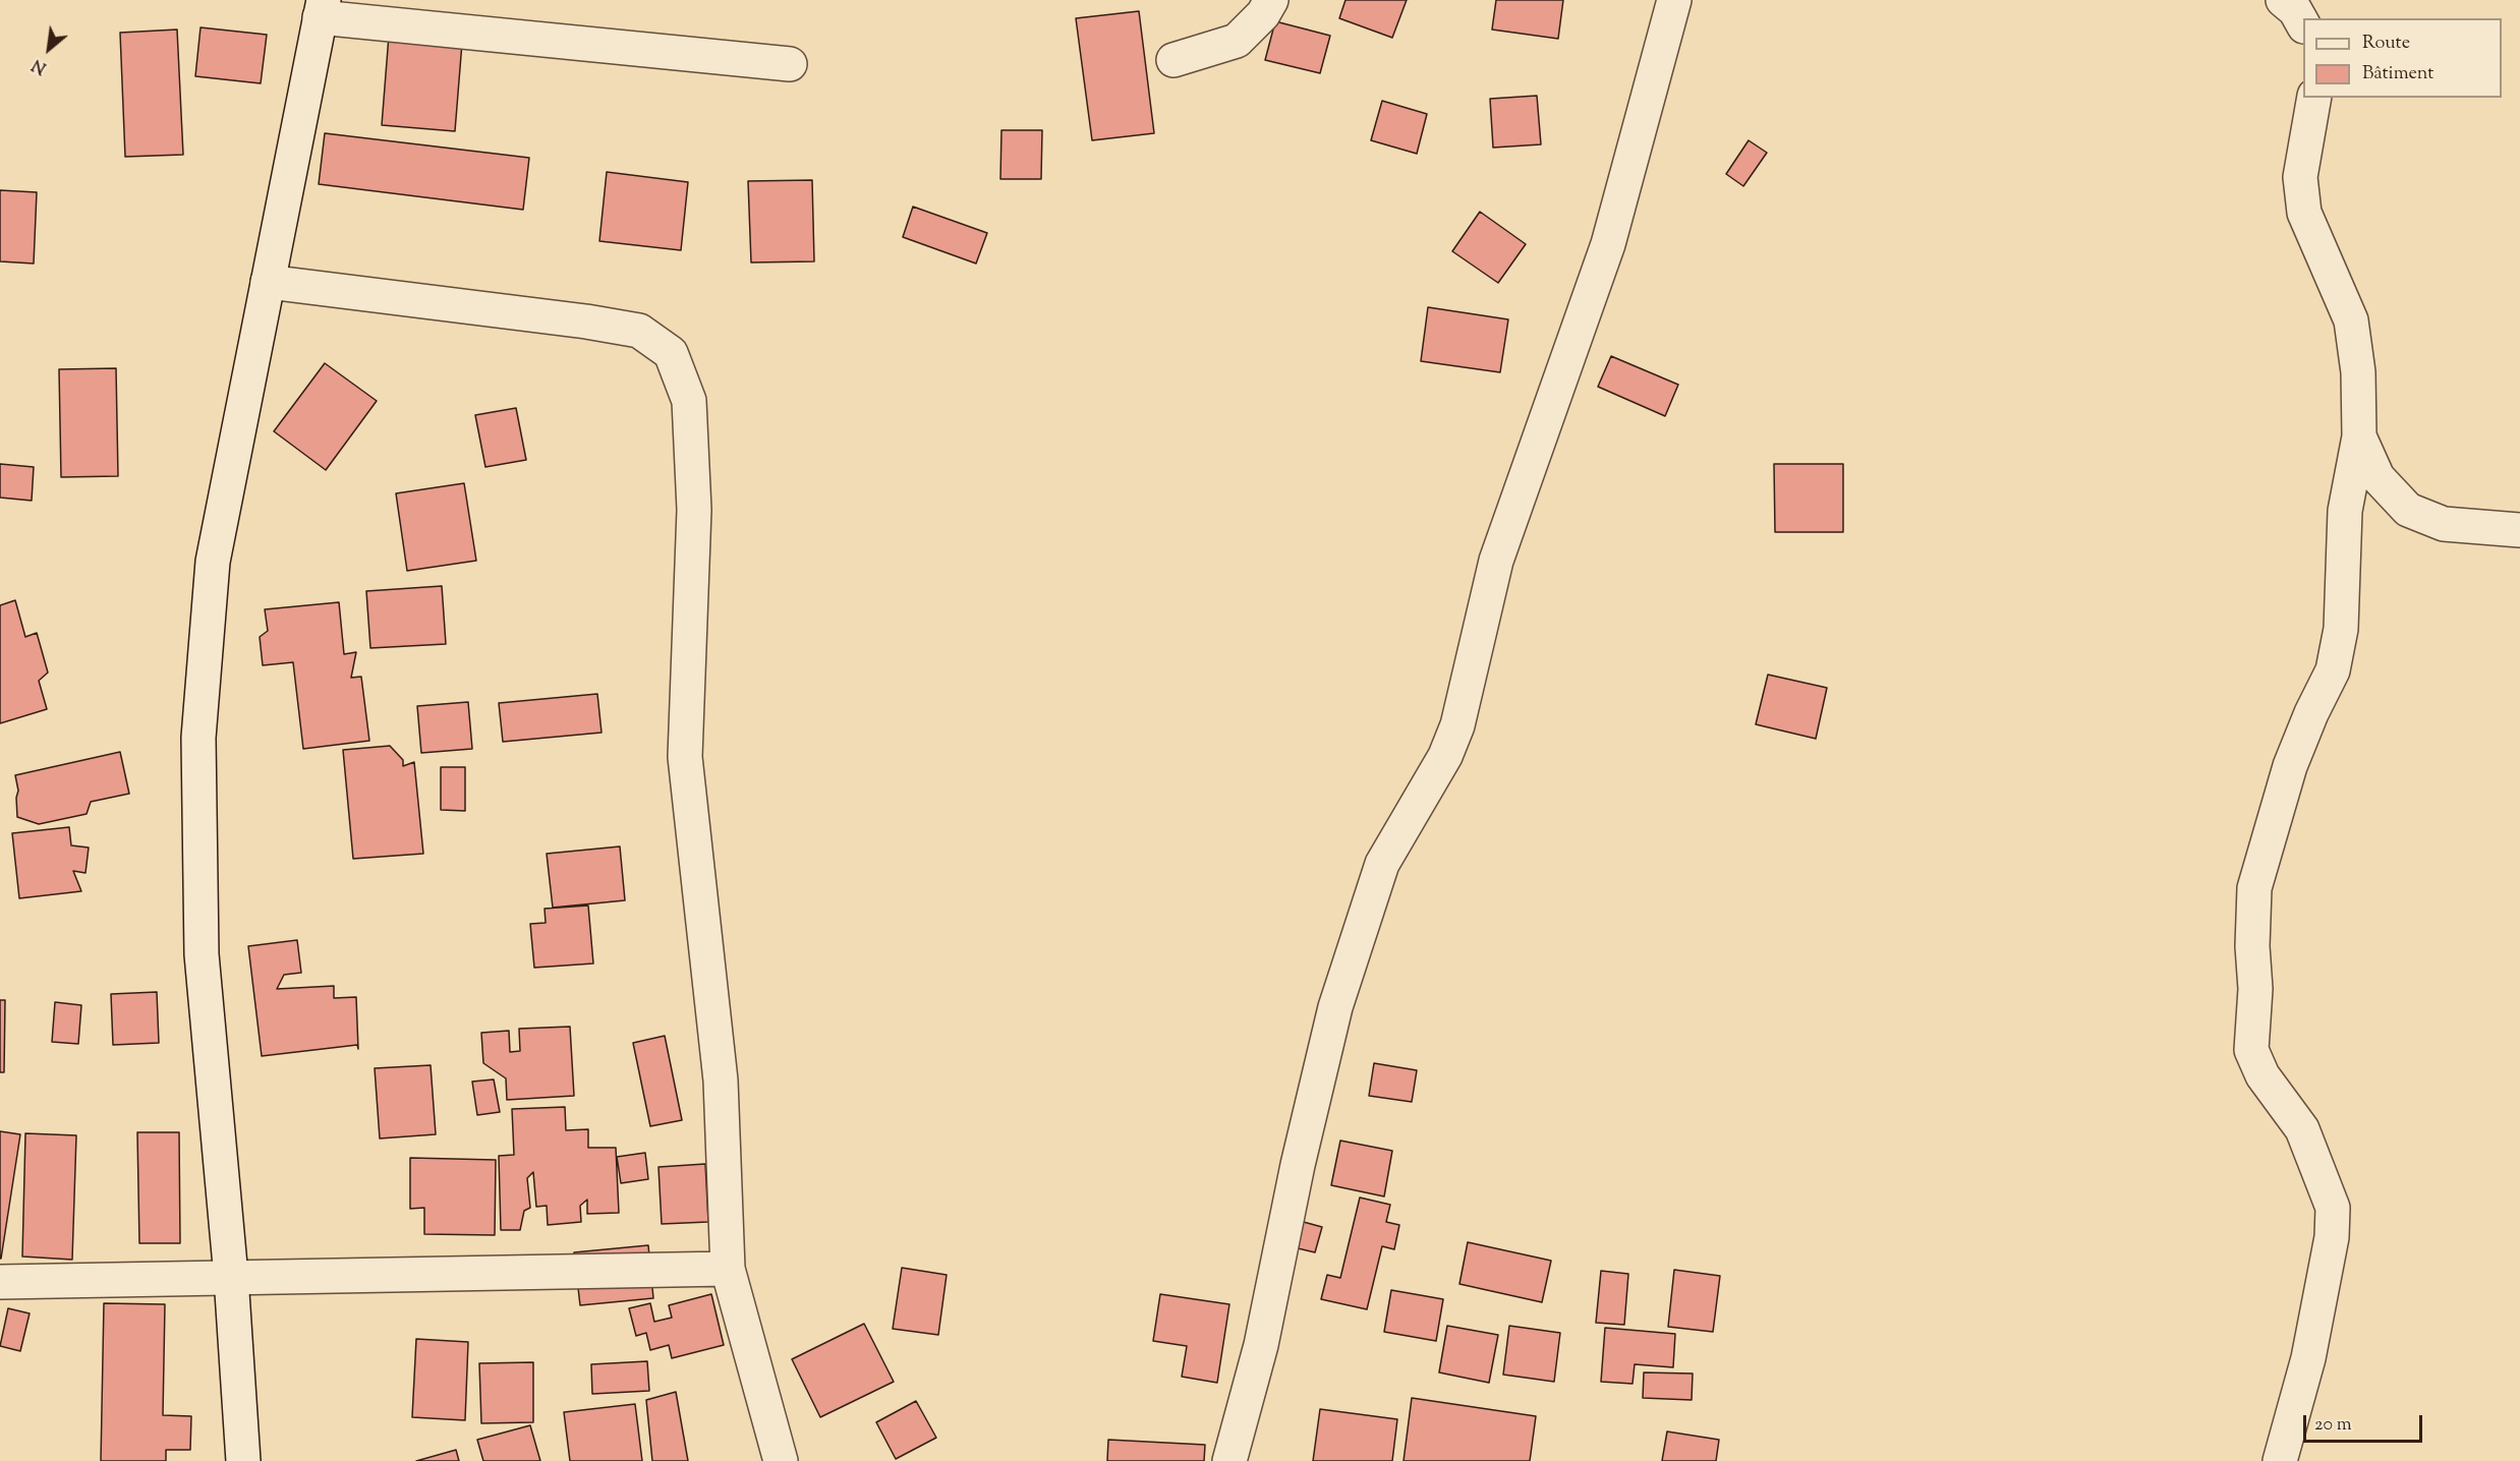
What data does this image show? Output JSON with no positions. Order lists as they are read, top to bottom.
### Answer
{
  "legend": ["Route", "Bâtiment"],
  "scale_bar": "20 m",
  "north": "bottom left"
}
